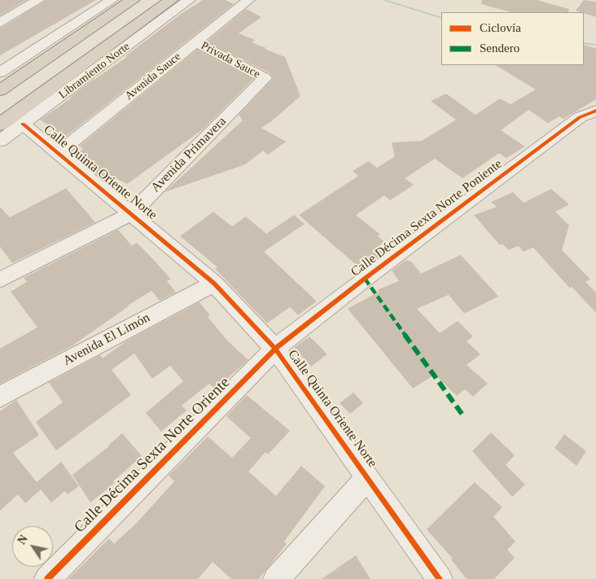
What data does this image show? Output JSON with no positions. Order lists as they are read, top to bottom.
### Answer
{
  "streets": {
    "highway": ["Libramiento Norte"],
    "street": [
      "Privada Sauce",
      "Avenida Sauce",
      "Avenida Primavera",
      "Calle Quinta Oriente Norte",
      "Calle Décima Sexta Norte Poniente",
      "Avenida El Limón",
      "Calle Décima Sexta Norte Oriente"
    ]
  },
  "crossings": [
    ["Privada Sauce", "Avenida Sauce"],
    ["Privada Sauce", "Avenida Primavera"],
    ["Libramiento Norte", "Calle Quinta Oriente Norte"],
    ["Avenida Sauce", "Calle Quinta Oriente Norte"],
    ["Avenida Primavera", "Calle Quinta Oriente Norte"],
    ["Calle Quinta Oriente Norte", "Calle Décima Sexta Norte Poniente"],
    ["Calle Quinta Oriente Norte", "Avenida El Limón"],
    ["Calle Quinta Oriente Norte", "Calle Décima Sexta Norte Oriente"],
    ["Calle Décima Sexta Norte Poniente", "Calle Décima Sexta Norte Oriente"]
  ],
  "legend": ["Ciclovía", "Sendero"],
  "north": "top left"
}
